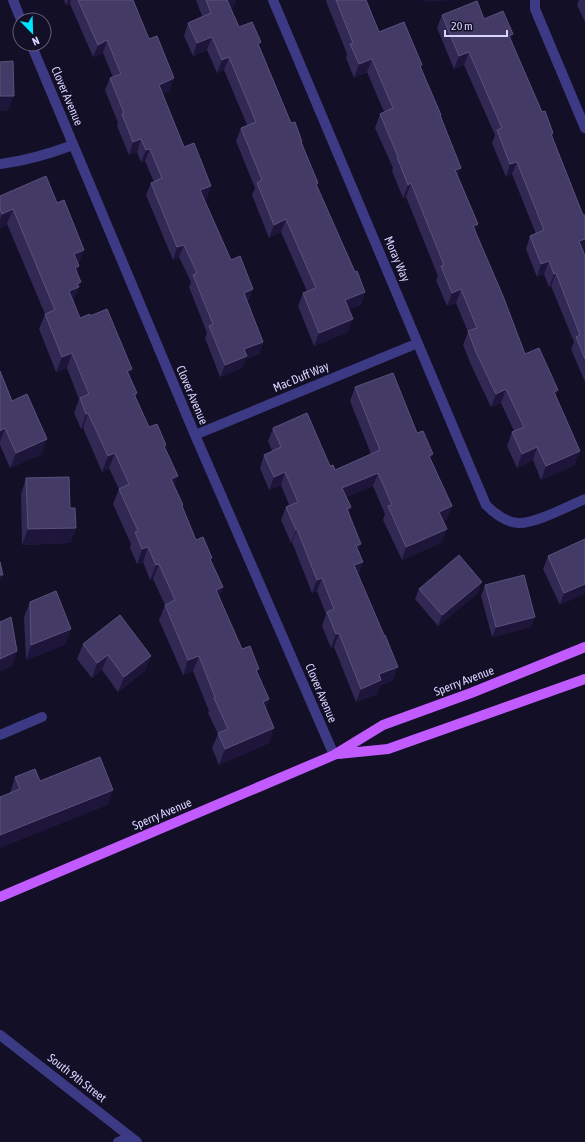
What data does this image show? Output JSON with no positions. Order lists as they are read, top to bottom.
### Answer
{
  "streets": {
    "main road": ["Sperry Avenue"],
    "street": [
      "Clover Avenue",
      "Moray Way",
      "Mac Duff Way",
      "South 9th Street"
    ]
  },
  "crossings": [
    ["Clover Avenue", "Mac Duff Way"],
    ["Clover Avenue", "Sperry Avenue"],
    ["Moray Way", "Mac Duff Way"]
  ],
  "scale_bar": "20 m",
  "north": "bottom right"
}
